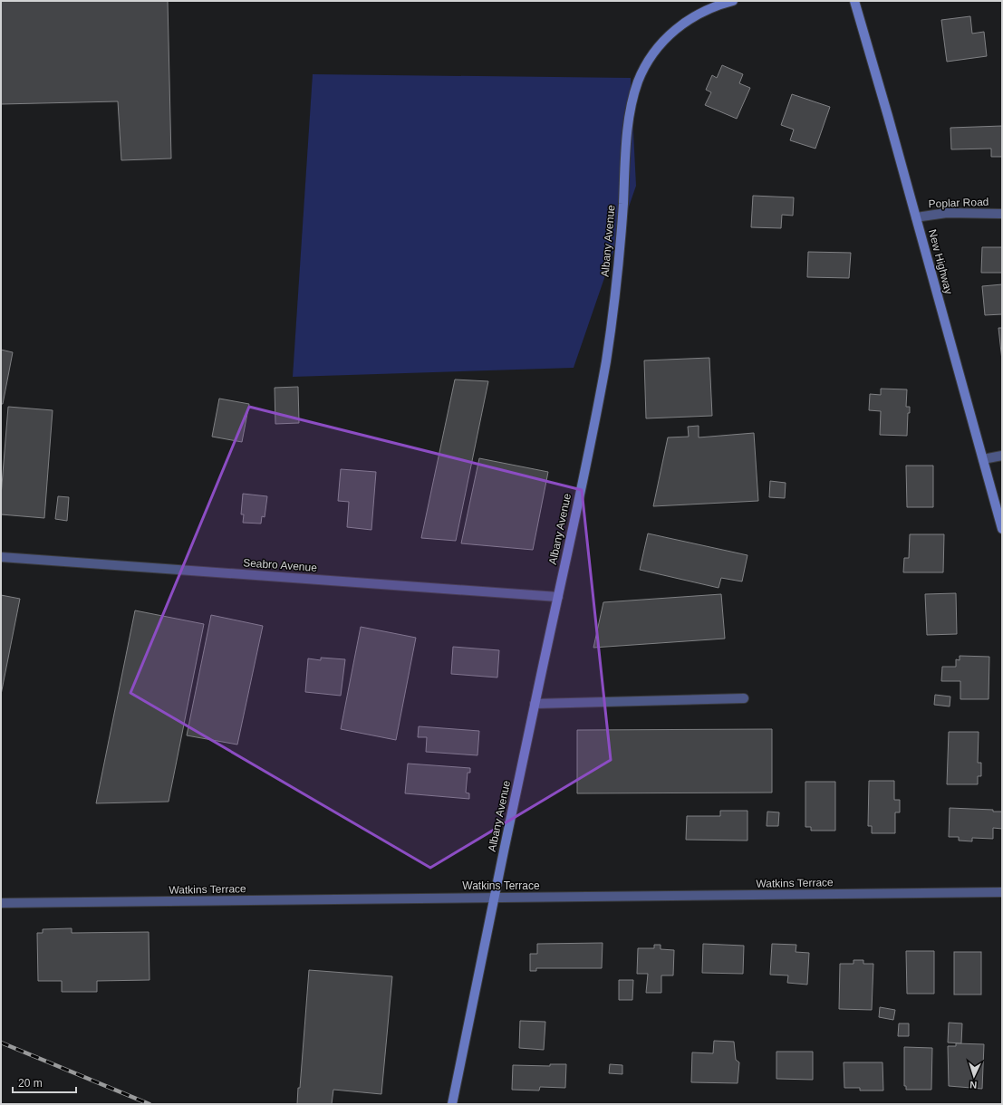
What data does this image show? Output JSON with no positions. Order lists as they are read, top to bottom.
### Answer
{
  "streets": {
    "street": [
      "Poplar Road",
      "Albany Avenue",
      "New Highway",
      "Seabro Avenue",
      "Watkins Terrace"
    ]
  },
  "crossings": [
    ["Poplar Road", "New Highway"],
    ["Albany Avenue", "Seabro Avenue"],
    ["Albany Avenue", "Watkins Terrace"]
  ],
  "scale_bar": "20 m",
  "north": "bottom"
}
